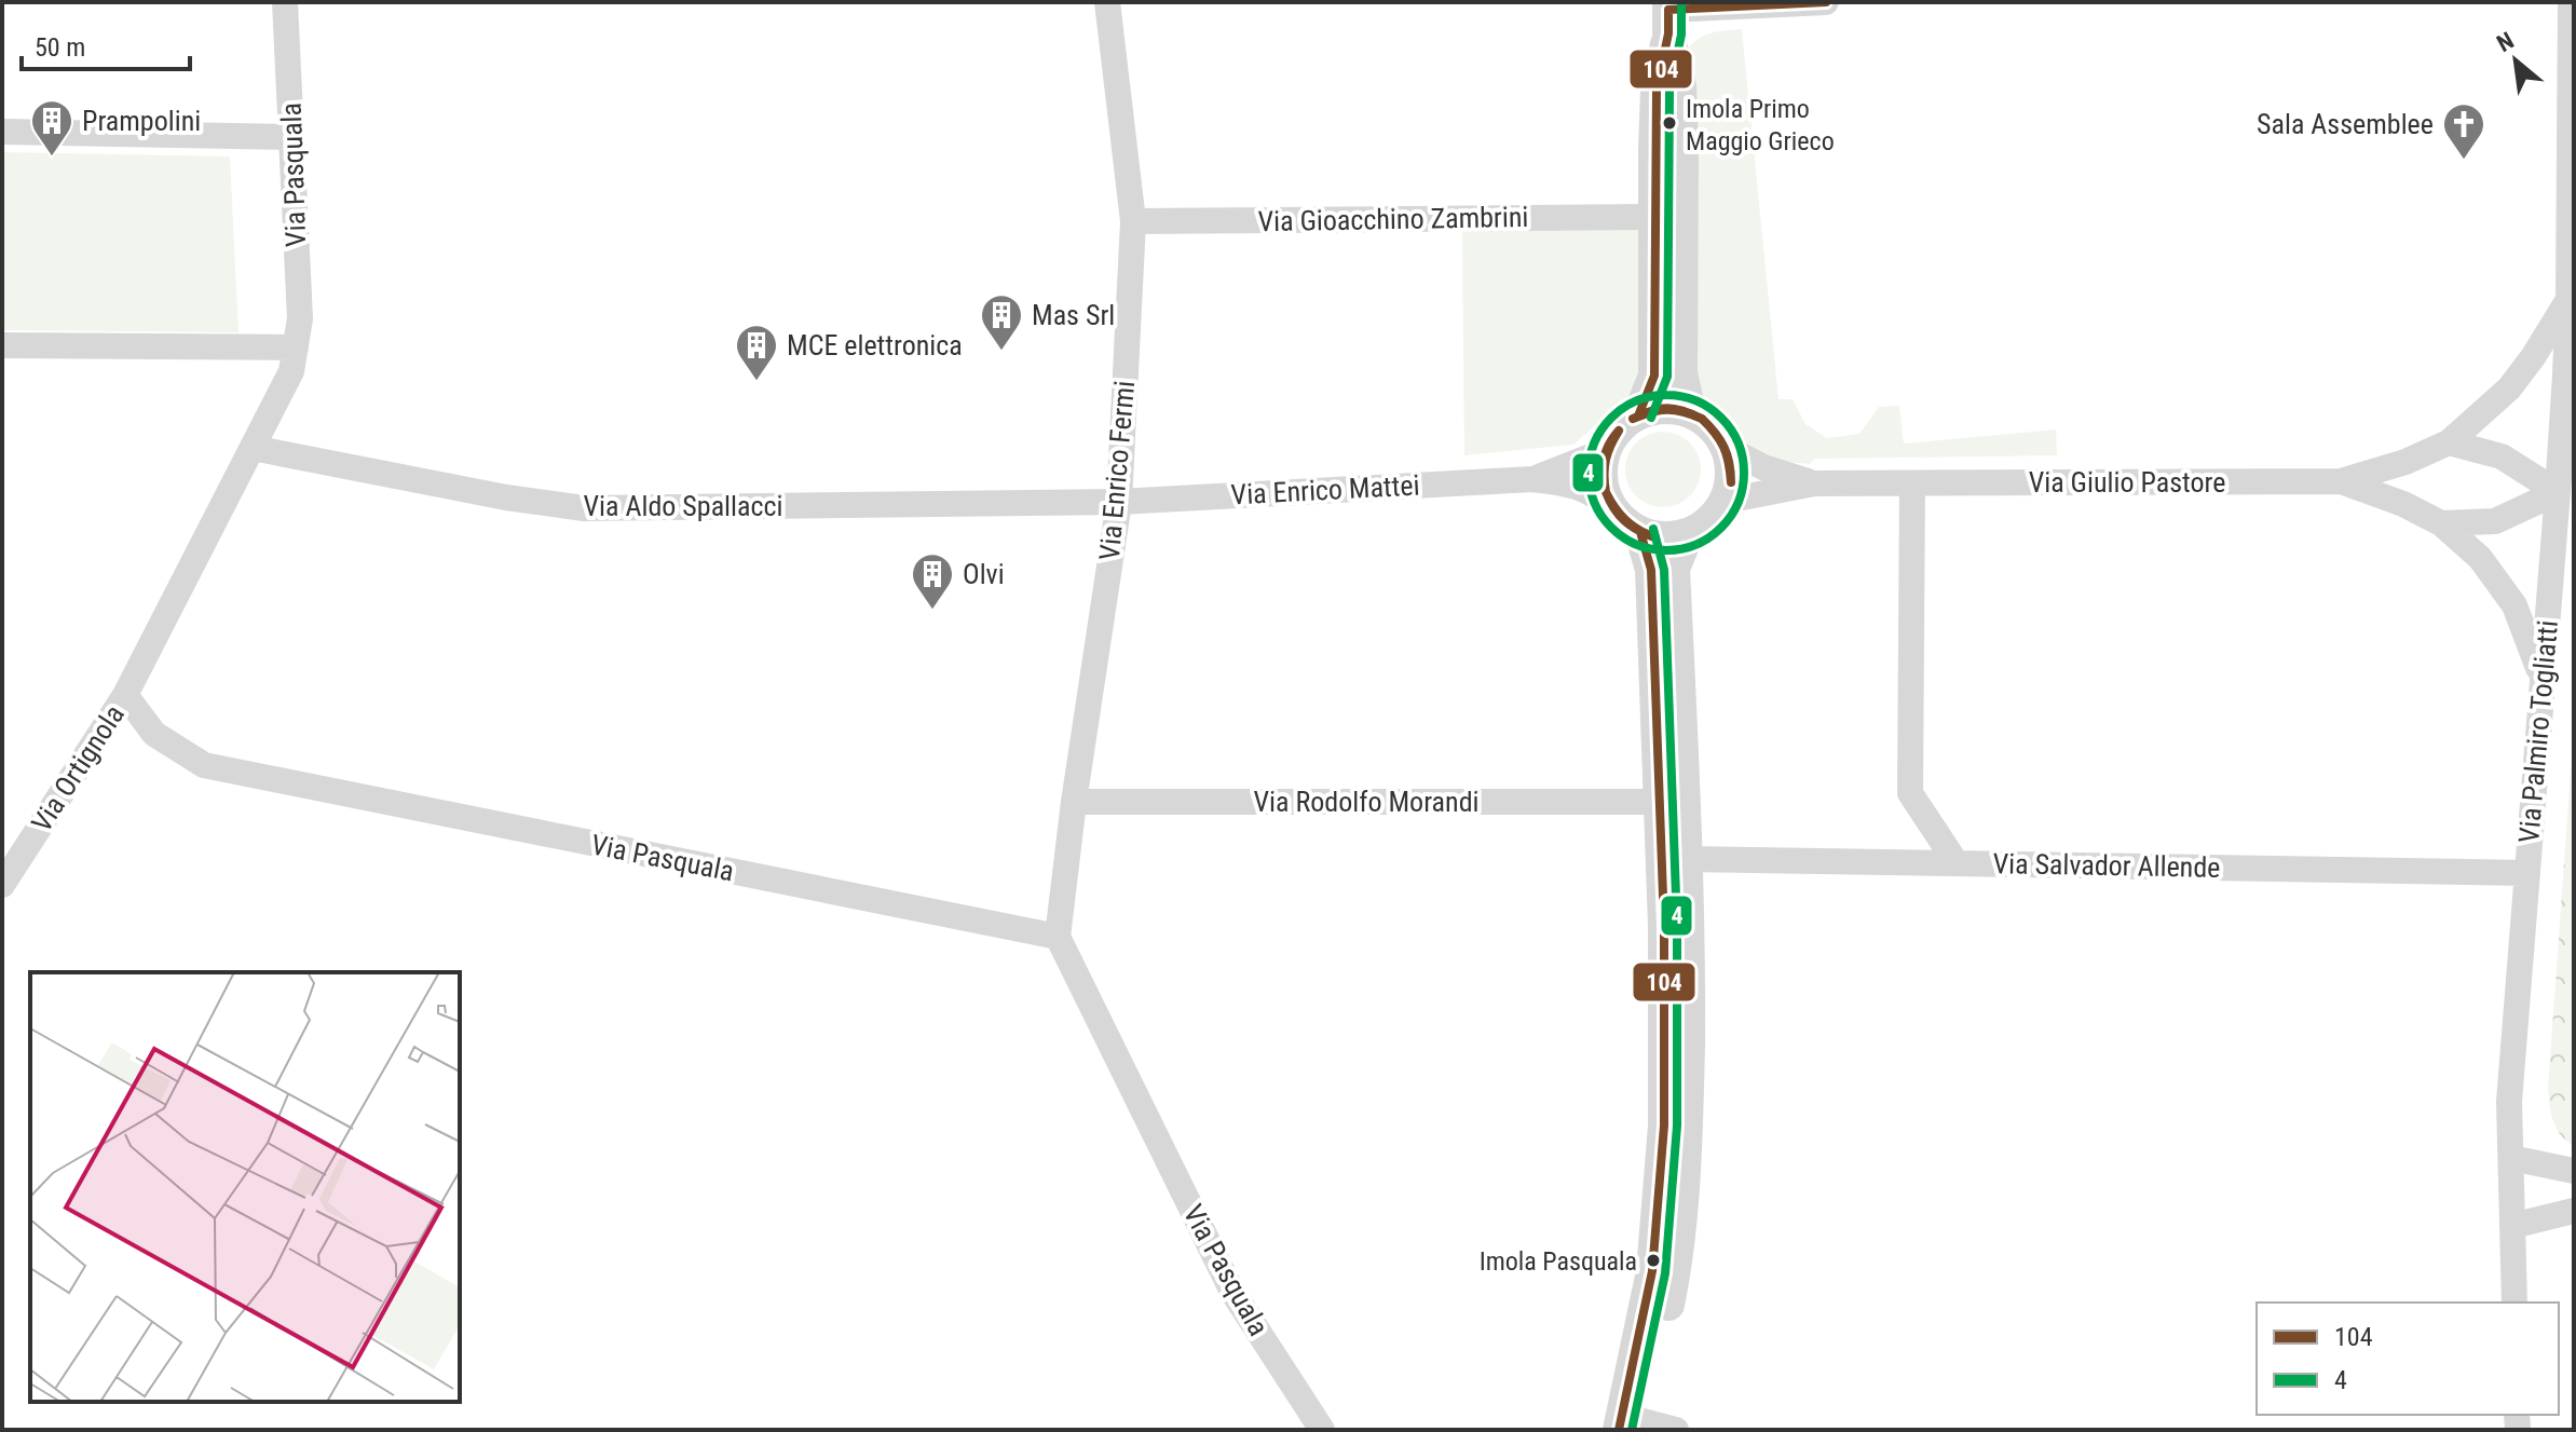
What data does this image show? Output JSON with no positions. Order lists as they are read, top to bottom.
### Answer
{
  "streets": {
    "street": [
      "Via Pasquala",
      "Via Gioacchino Zambrini",
      "Via Enrico Fermi",
      "Via Giulio Pastore",
      "Via Enrico Mattei",
      "Via Aldo Spallacci",
      "Via Palmiro Togliatti",
      "Via Ortignola",
      "Via Rodolfo Morandi",
      "Via Salvador Allende"
    ]
  },
  "crossings": [
    ["Via Pasquala", "Via Enrico Fermi"],
    ["Via Pasquala", "Via Aldo Spallacci"],
    ["Via Pasquala", "Via Ortignola"],
    ["Via Gioacchino Zambrini", "Via Enrico Fermi"],
    ["Via Enrico Fermi", "Via Enrico Mattei"],
    ["Via Enrico Fermi", "Via Aldo Spallacci"],
    ["Via Enrico Fermi", "Via Rodolfo Morandi"],
    ["Via Giulio Pastore", "Via Enrico Mattei"],
    ["Via Giulio Pastore", "Via Palmiro Togliatti"],
    ["Via Enrico Mattei", "Via Aldo Spallacci"],
    ["Via Palmiro Togliatti", "Via Salvador Allende"]
  ],
  "places": {
    "other": ["Imola Primo Maggio Grieco", "Imola Pasquala"],
    "building": [
      "Prampolini",
      "Mas Srl",
      "MCE elettronica",
      "Olvi"
    ],
    "church": ["Sala Assemblee"]
  },
  "lines": ["transit line 104", "transit line 4"],
  "legend": ["104", "4"],
  "scale_bar": "50 m",
  "north": "top left"
}
